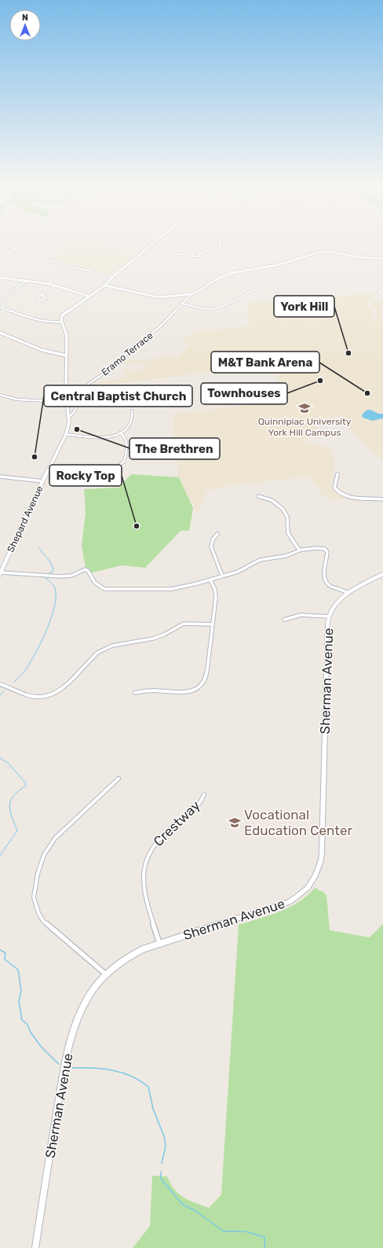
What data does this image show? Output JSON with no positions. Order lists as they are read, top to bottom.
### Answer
{
  "streets": {
    "main road": ["Shepard Avenue", "Sherman Avenue"],
    "street": ["Eramo Terrace", "Crestway"]
  },
  "crossings": [
    ["Eramo Terrace", "Shepard Avenue"],
    ["Sherman Avenue", "Crestway"]
  ],
  "places": {
    "other": [
      "York Hill",
      "Townhouses",
      "M&T Bank Arena",
      "The Brethren",
      "Central Baptist Church",
      "Rocky Top"
    ],
    "school or university": ["Quinnipiac University York Hill Campus", "Vocational Education Center"]
  },
  "north": "top"
}
